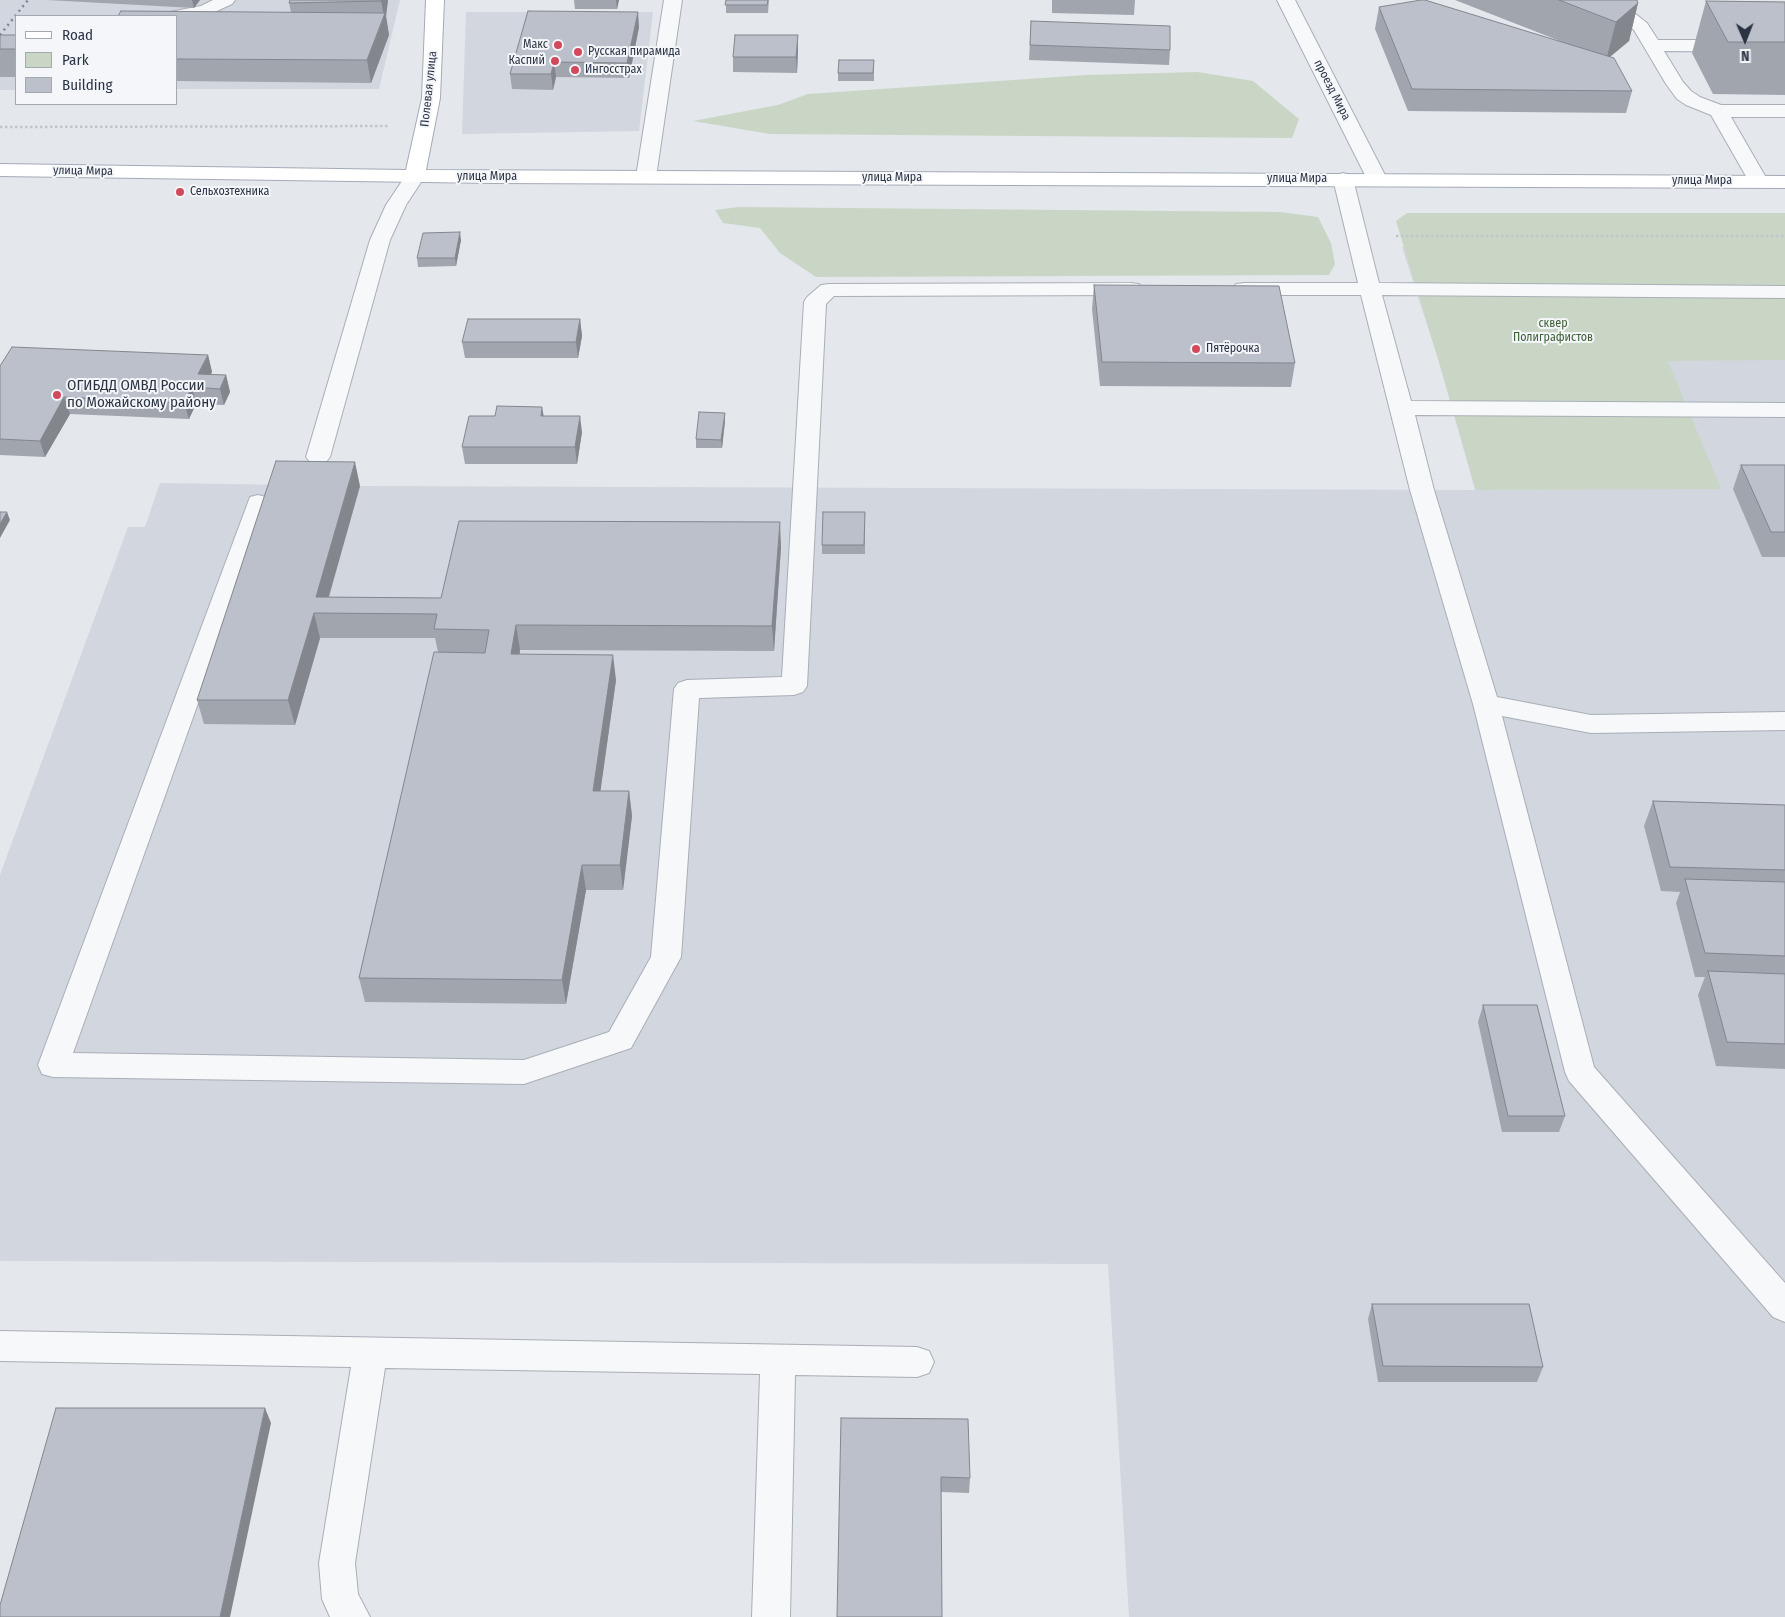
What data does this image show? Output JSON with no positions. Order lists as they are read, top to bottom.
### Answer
{
  "streets": {
    "main road": ["Полевая улица", "улица Мира"],
    "street": ["проезд Мира"]
  },
  "crossings": [
    ["Полевая улица", "улица Мира"],
    ["проезд Мира", "улица Мира"]
  ],
  "parks": ["сквер Полиграфистов"],
  "places": [
    "Макс",
    "Русская пирамида",
    "Каспий",
    "Ингосстрах",
    "Сельхозтехника",
    "Пятёрочка",
    "ОГИБДД ОМВД России по Можайскому району"
  ],
  "legend": ["Road", "Park", "Building"],
  "north": "bottom"
}
